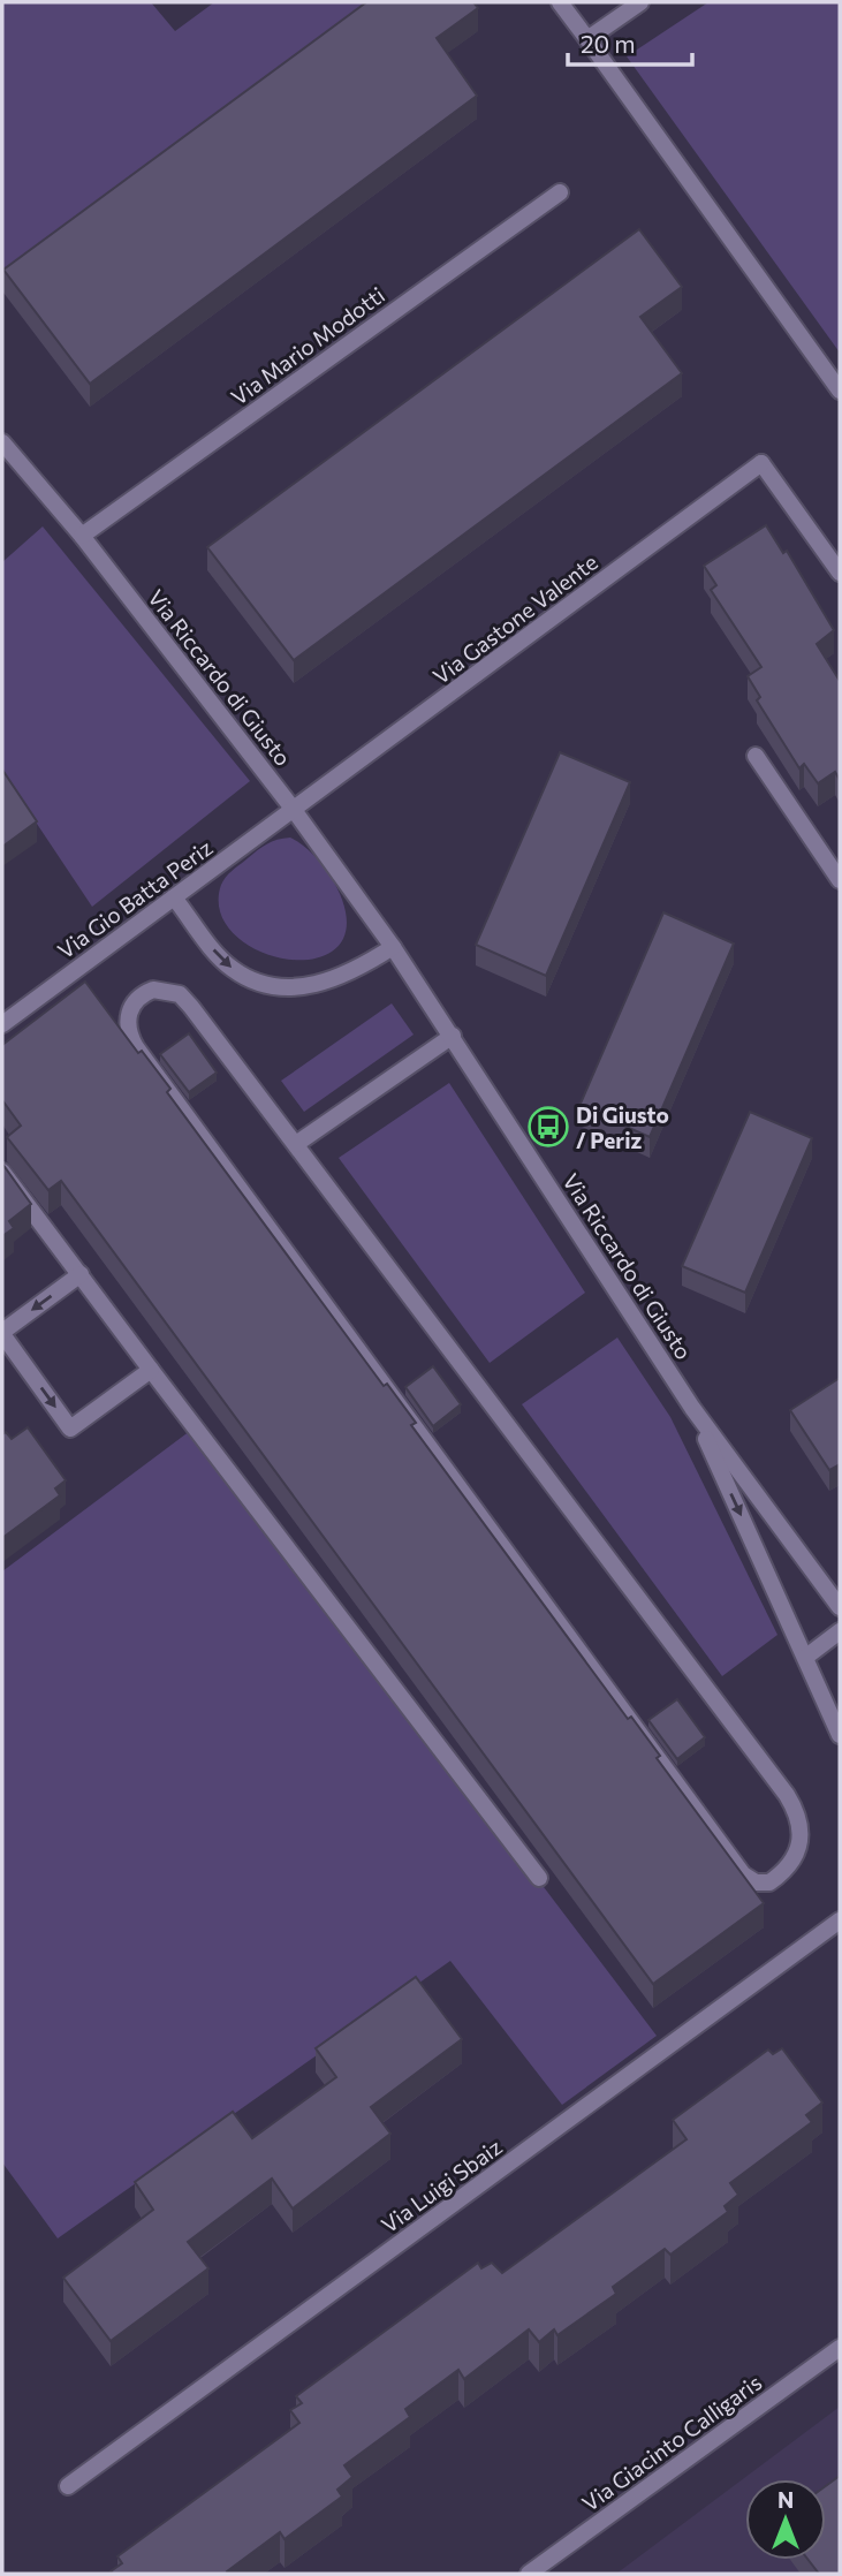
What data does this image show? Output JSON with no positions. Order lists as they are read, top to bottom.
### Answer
{
  "streets": {
    "street": [
      "Via Mario Modotti",
      "Via Gastone Valente",
      "Via Riccardo di Giusto",
      "Via Gio Batta Periz",
      "Via Luigi Sbaiz",
      "Via Giacinto Calligaris"
    ]
  },
  "crossings": [
    ["Via Mario Modotti", "Via Riccardo di Giusto"],
    ["Via Gastone Valente", "Via Riccardo di Giusto"],
    ["Via Gastone Valente", "Via Gio Batta Periz"],
    ["Via Riccardo di Giusto", "Via Gio Batta Periz"]
  ],
  "places": {
    "bus stop": ["Di Giusto / Periz"]
  },
  "scale_bar": "20 m",
  "north": "top"
}
